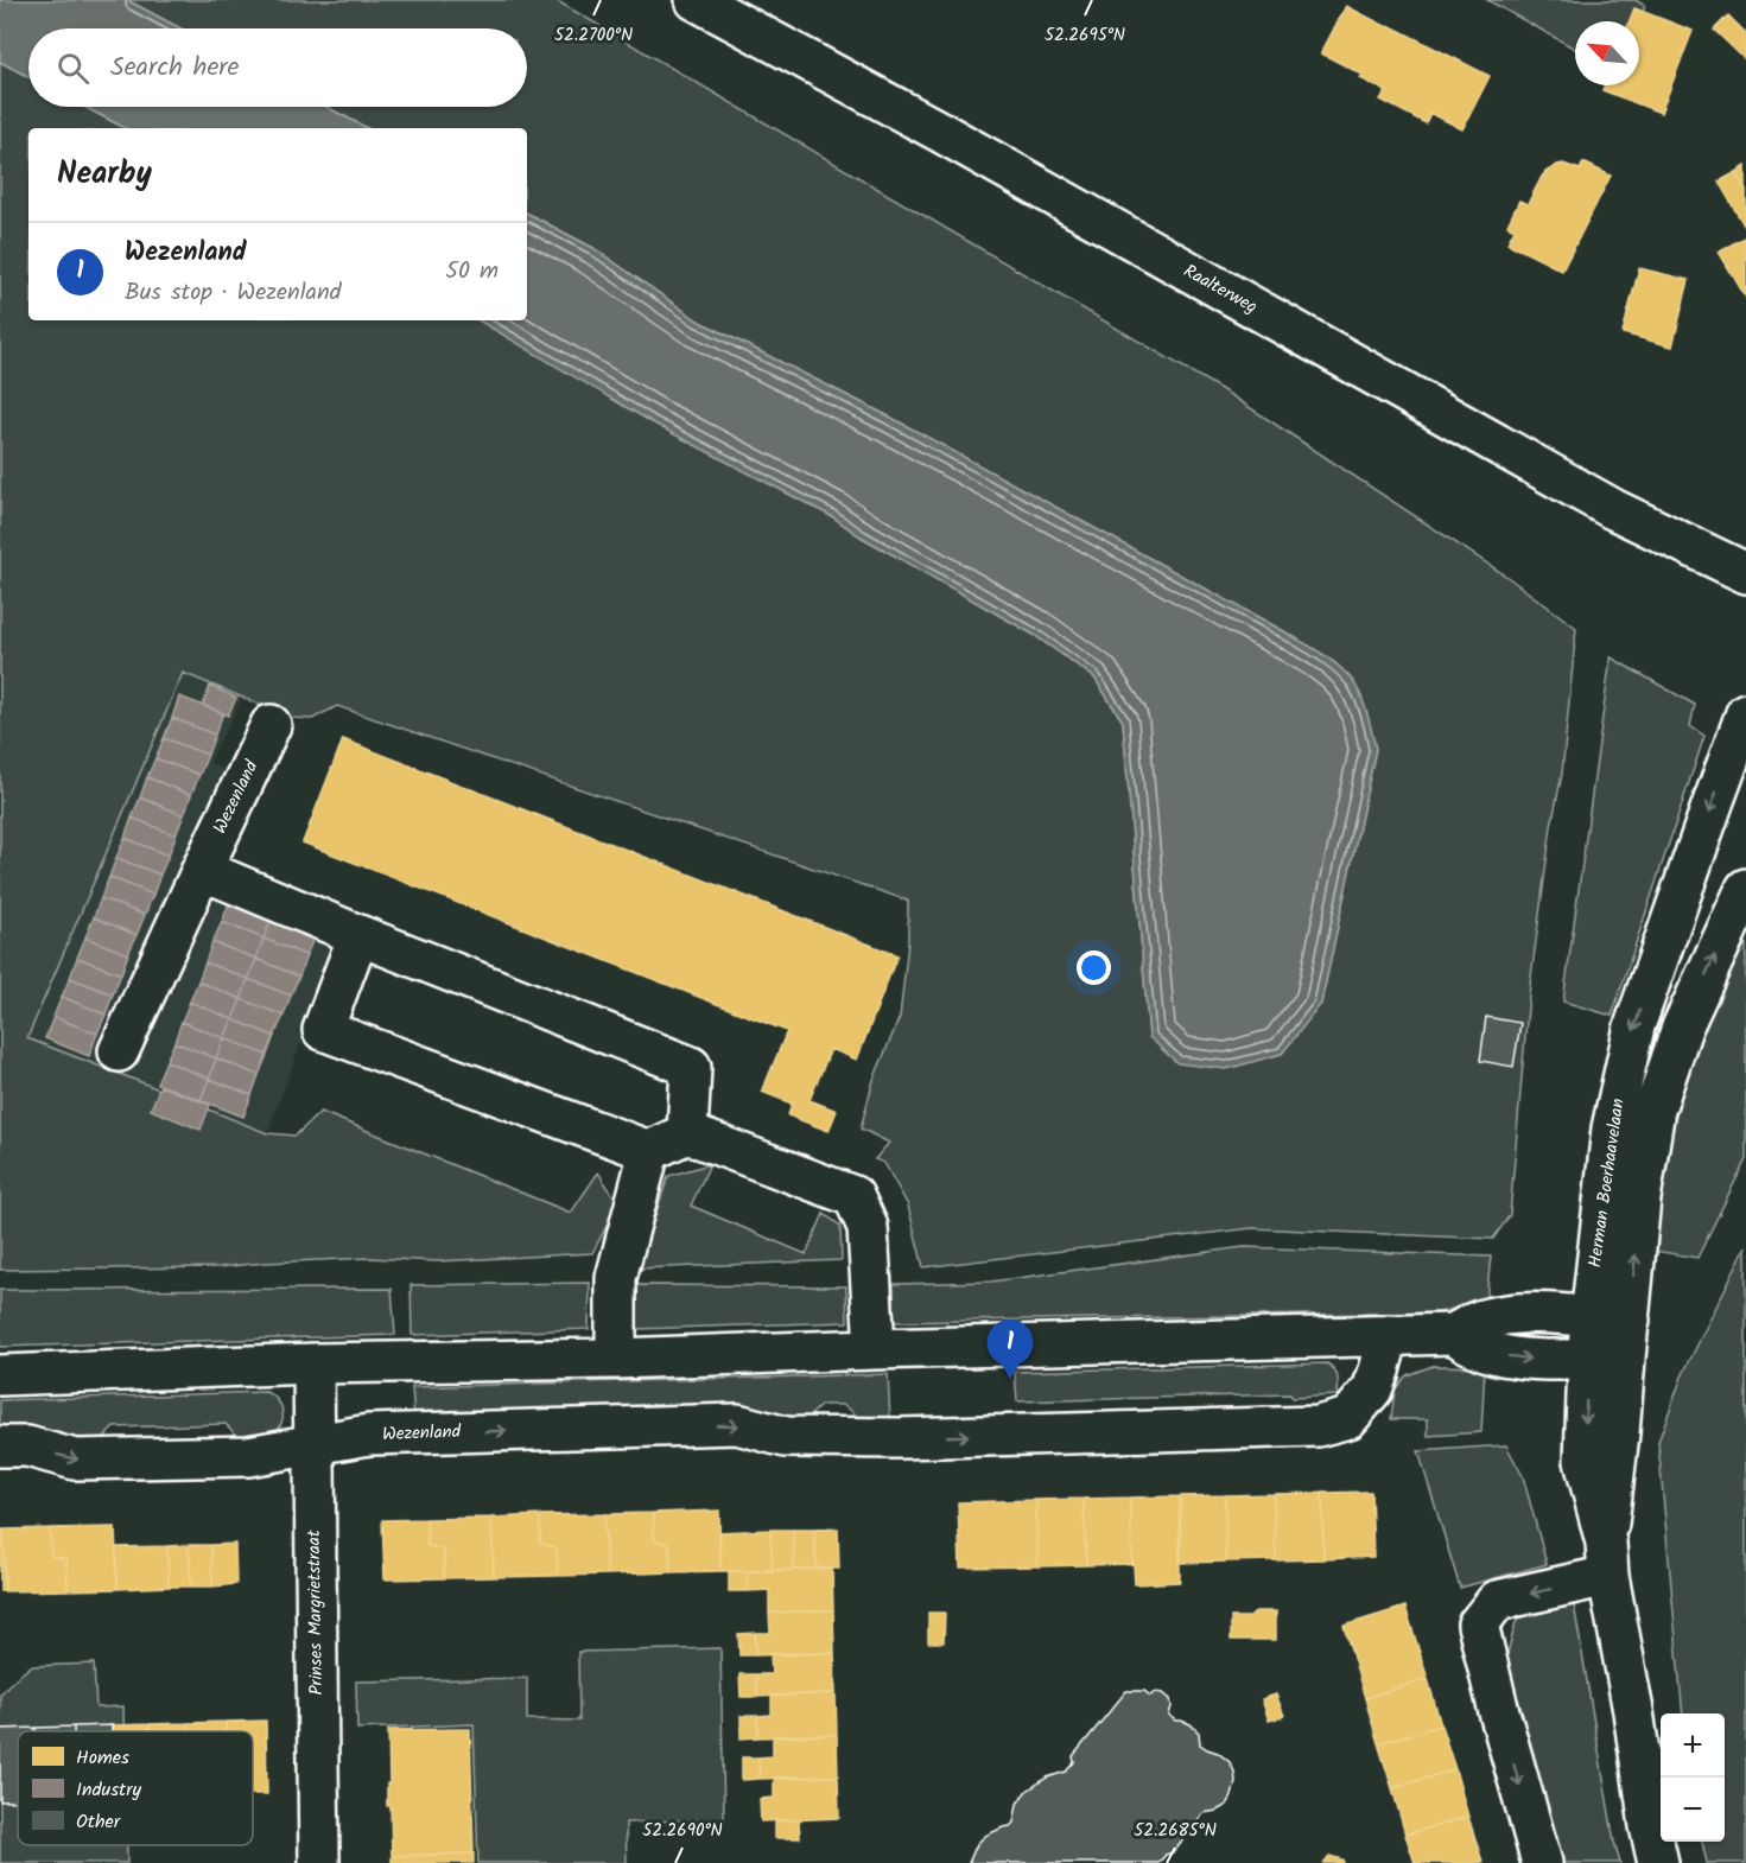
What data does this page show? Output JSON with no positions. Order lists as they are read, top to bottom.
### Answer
{
  "streets": {
    "street": [
      "Raalterweg",
      "Wezenland",
      "Herman Boerhaavelaan",
      "Prinses Margrietstraat"
    ]
  },
  "crossings": [
    ["Wezenland", "Prinses Margrietstraat"]
  ],
  "legend": ["Homes", "Industry", "Other"],
  "north": "top left",
  "page": {
    "search": "Search here",
    "heading": "Nearby",
    "list": [
      {
        "mark": "1",
        "name": "Wezenland",
        "note": "Bus stop · Wezenland",
        "value": "50 m"
      }
    ],
    "pins": "1",
    "map_buttons": ["+", "−"]
  },
  "coordinates": [
    "52.2700°N",
    "52.2695°N",
    "52.2690°N",
    "52.2685°N"
  ]
}
